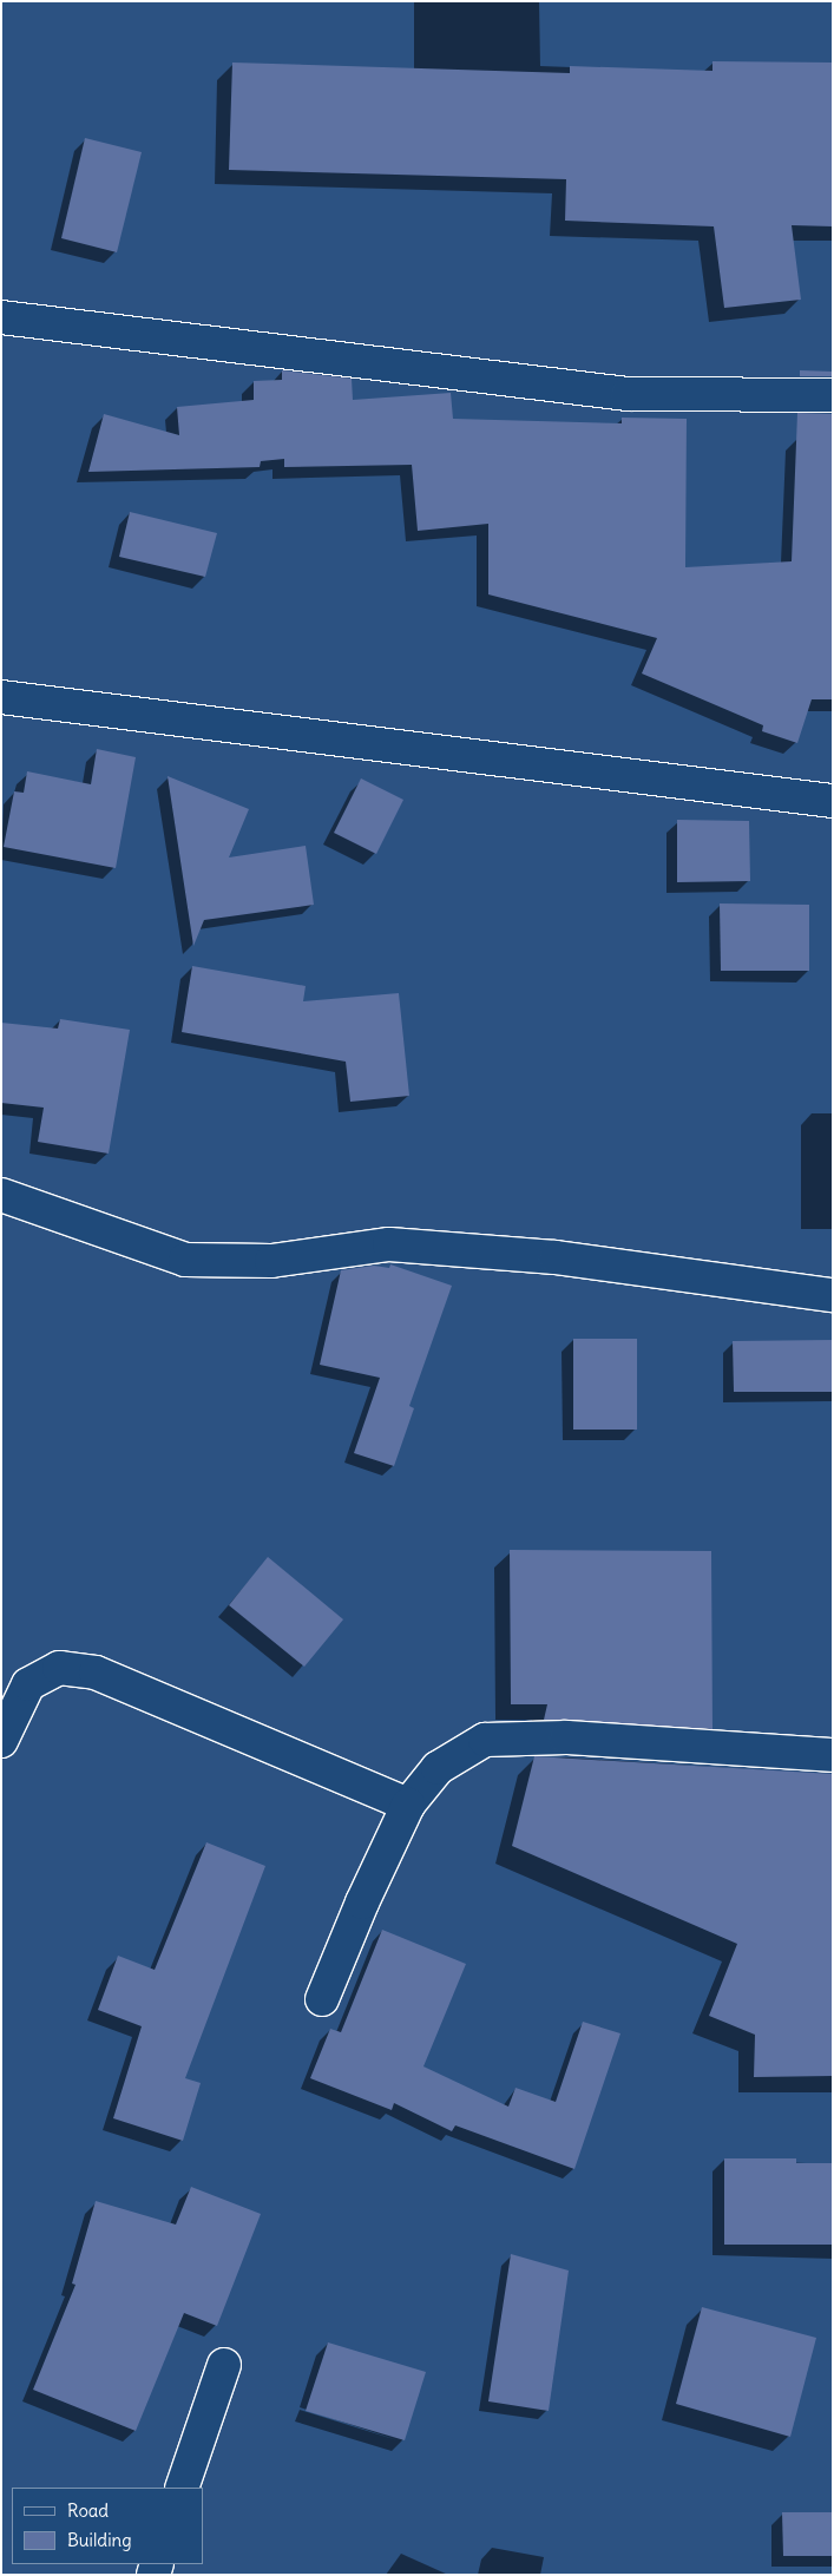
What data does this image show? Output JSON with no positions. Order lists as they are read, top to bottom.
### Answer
{
  "legend": ["Road", "Building"]
}
